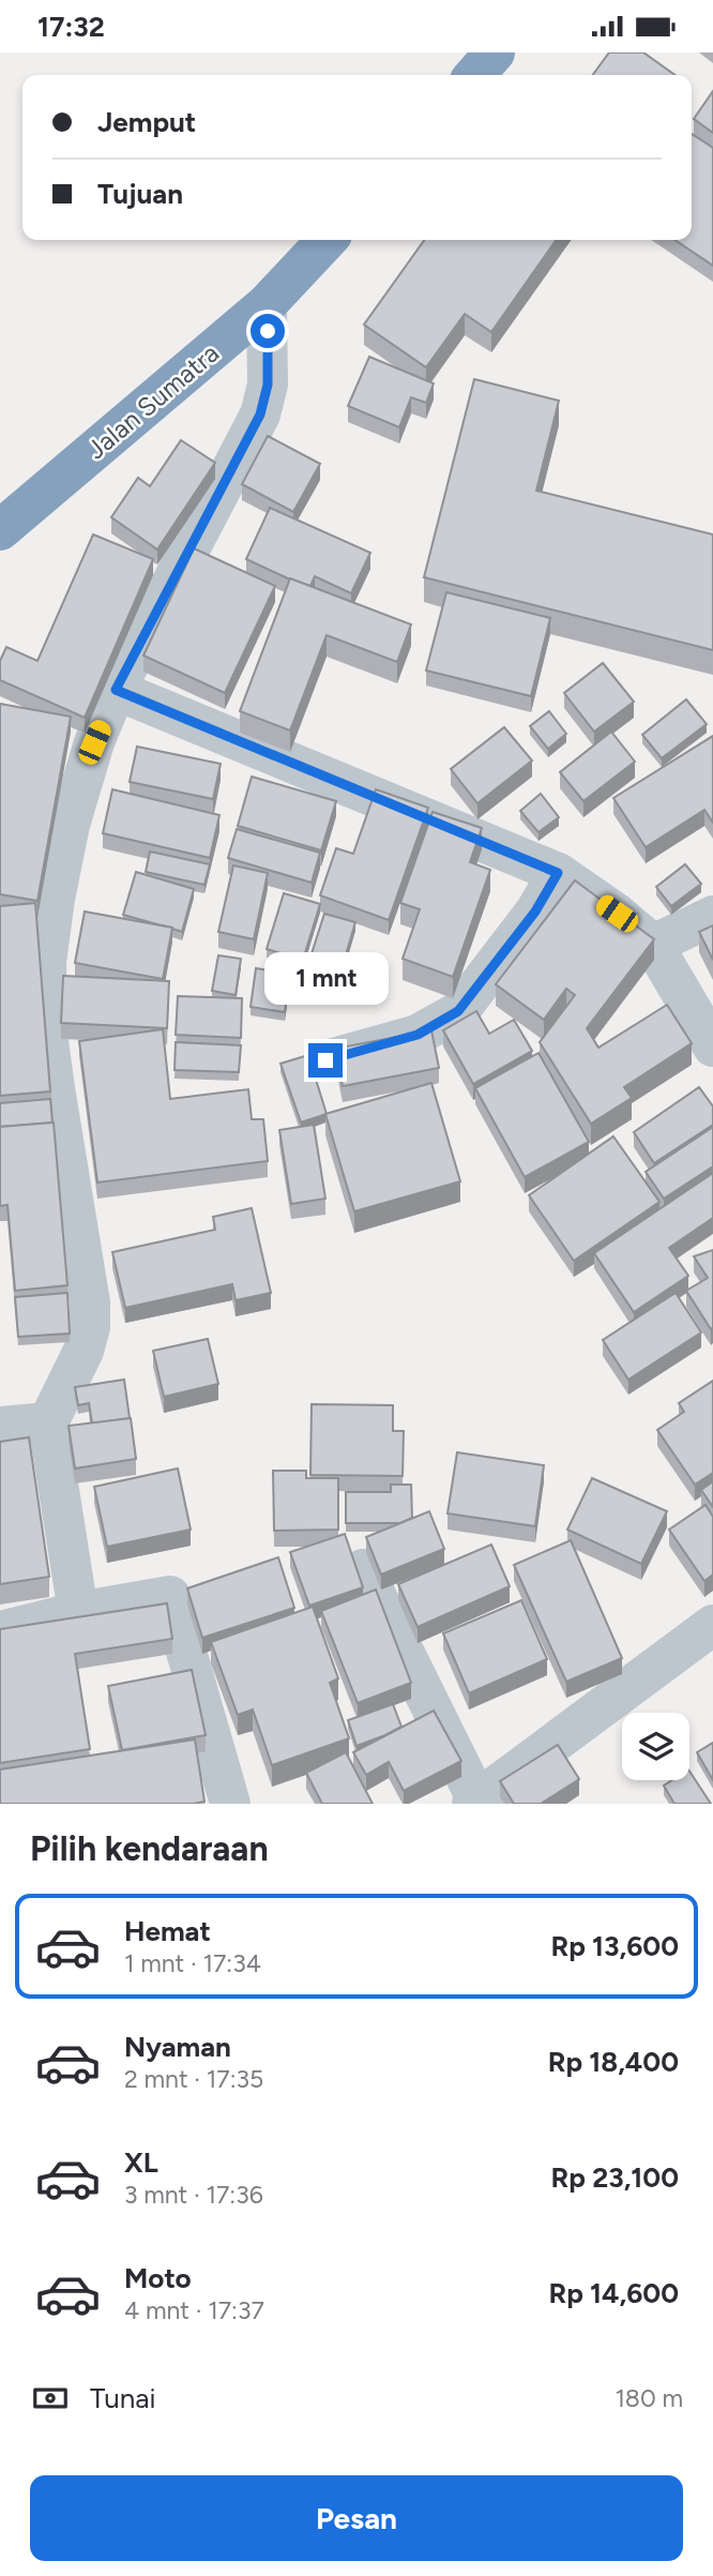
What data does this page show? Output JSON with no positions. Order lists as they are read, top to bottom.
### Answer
{
  "streets": {
    "highway": ["Jalan Sumatra"]
  },
  "page": {
    "status": "17:32",
    "banner": ["Jemput", "Tujuan"],
    "bubble": "1 mnt",
    "heading": "Pilih kendaraan",
    "list": [
      {
        "name": "Hemat",
        "note": "1 mnt · 17:34",
        "value": "Rp 13,600"
      },
      {
        "name": "Nyaman",
        "note": "2 mnt · 17:35",
        "value": "Rp 18,400"
      },
      {
        "name": "XL",
        "note": "3 mnt · 17:36",
        "value": "Rp 23,100"
      },
      {
        "name": "Moto",
        "note": "4 mnt · 17:37",
        "value": "Rp 14,600"
      }
    ],
    "pay": ["Tunai", "180 m"],
    "buttons": "Pesan"
  }
}
